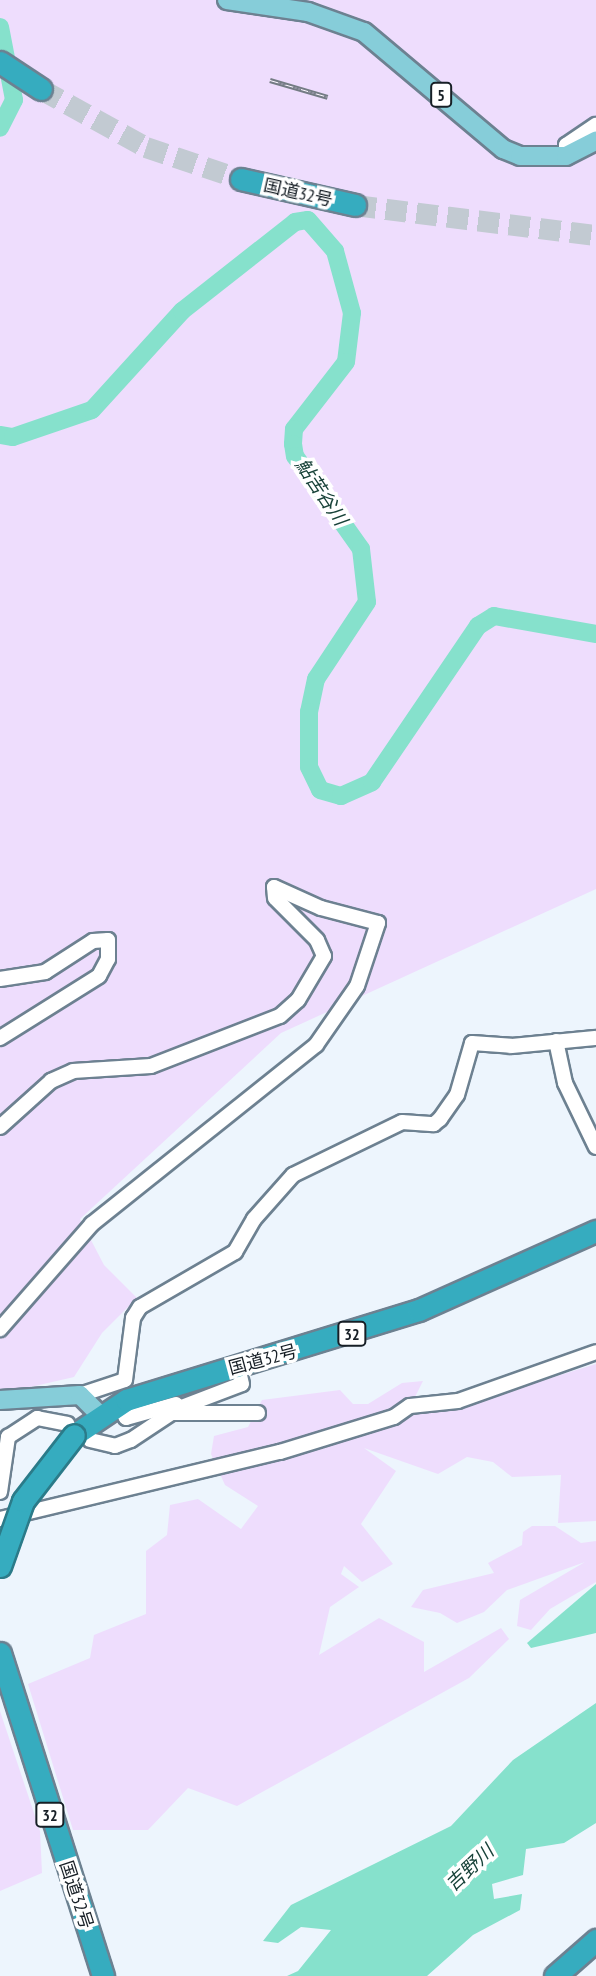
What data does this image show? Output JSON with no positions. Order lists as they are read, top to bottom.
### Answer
{
  "streets": {
    "highway": ["国道32号", "32"],
    "main road": ["5"]
  },
  "water": ["鮎苦谷川", "吉野川"]
}
